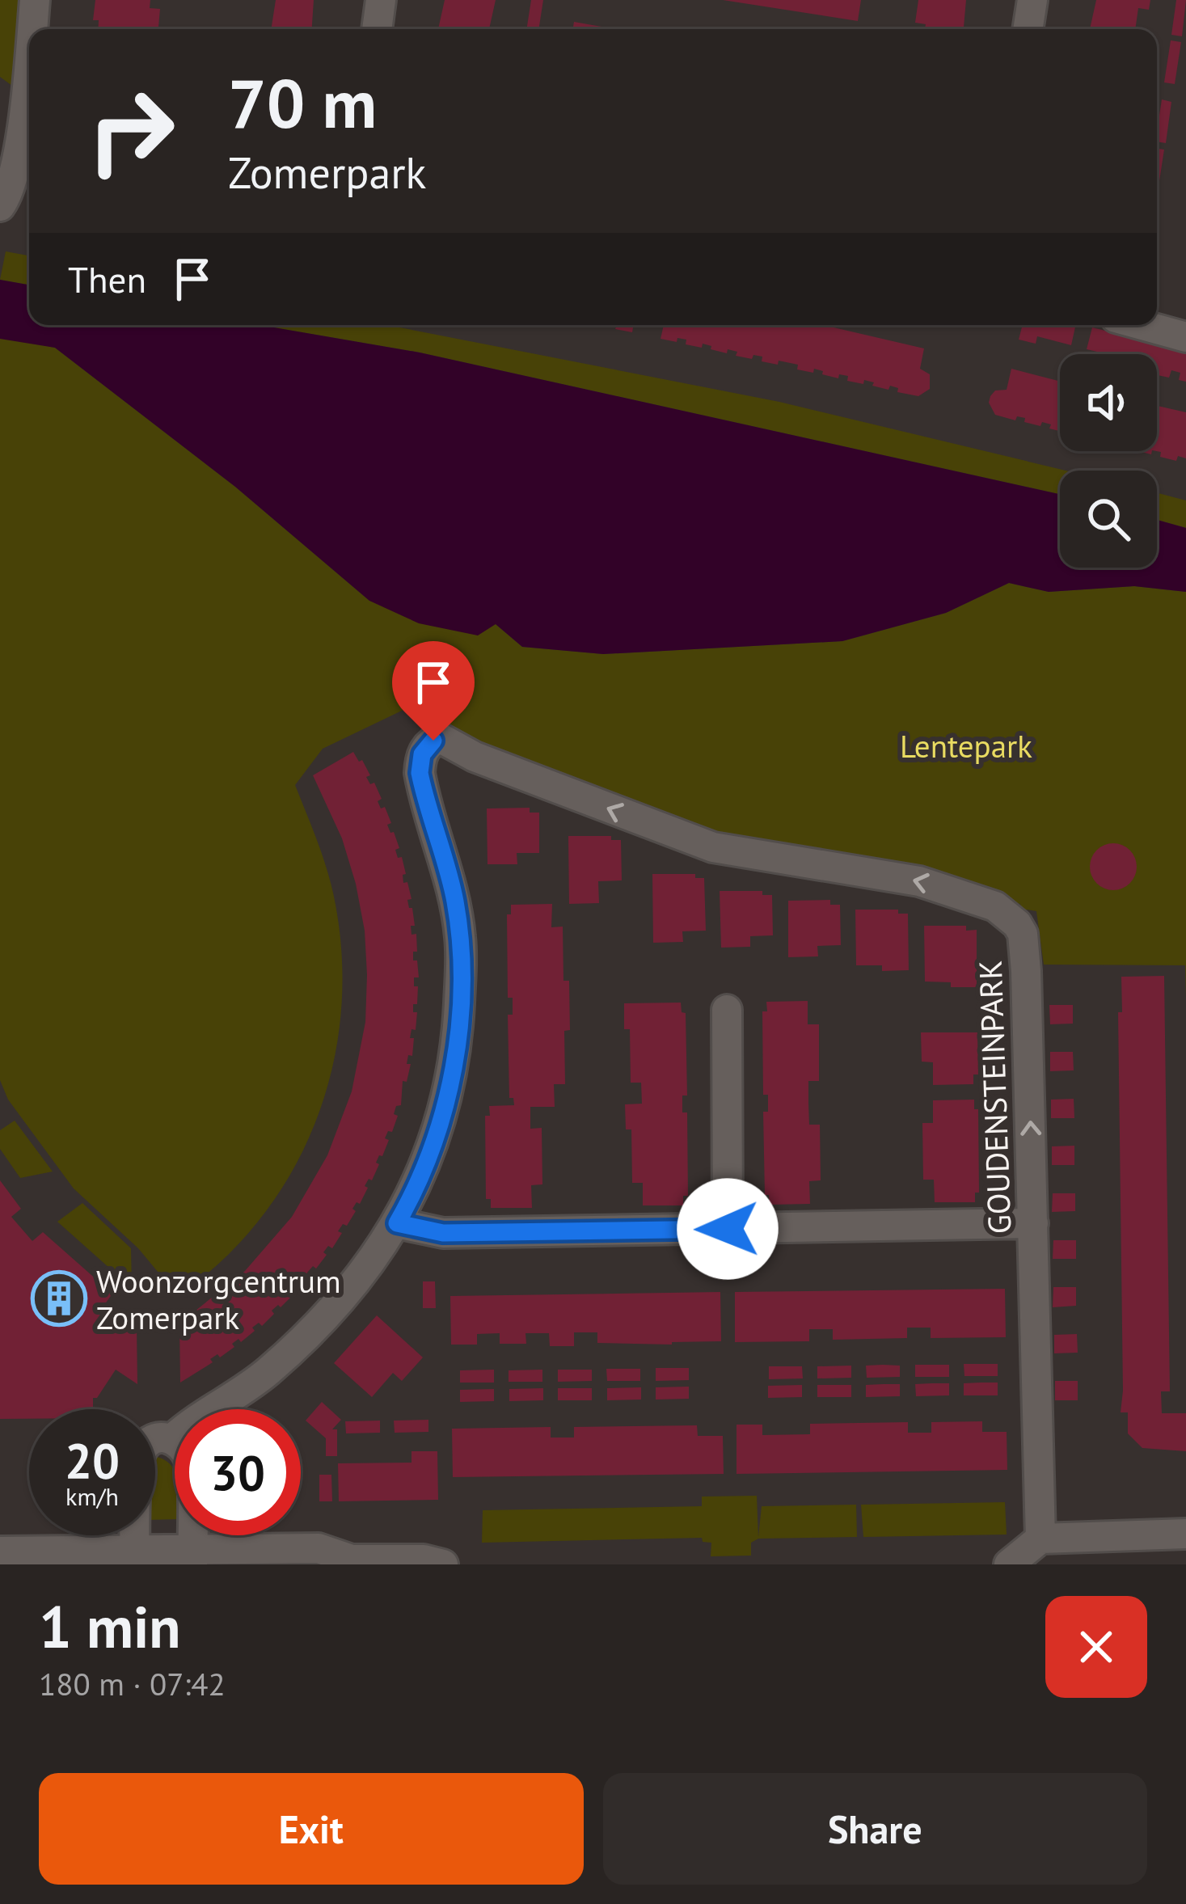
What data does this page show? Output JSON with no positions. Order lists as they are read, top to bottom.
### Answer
{
  "streets": {
    "street": ["GOUDENSTEINPARK"]
  },
  "parks": ["Lentepark"],
  "places": {
    "building": ["Woonzorgcentrum Zomerpark"]
  },
  "page": {
    "turn": ["70 m", "Zomerpark"],
    "then": "Then",
    "speed": "20 km/h",
    "limit": "30",
    "heading": ["1 min", "180 m · 07:42"],
    "buttons": ["Exit", "Share"]
  }
}
